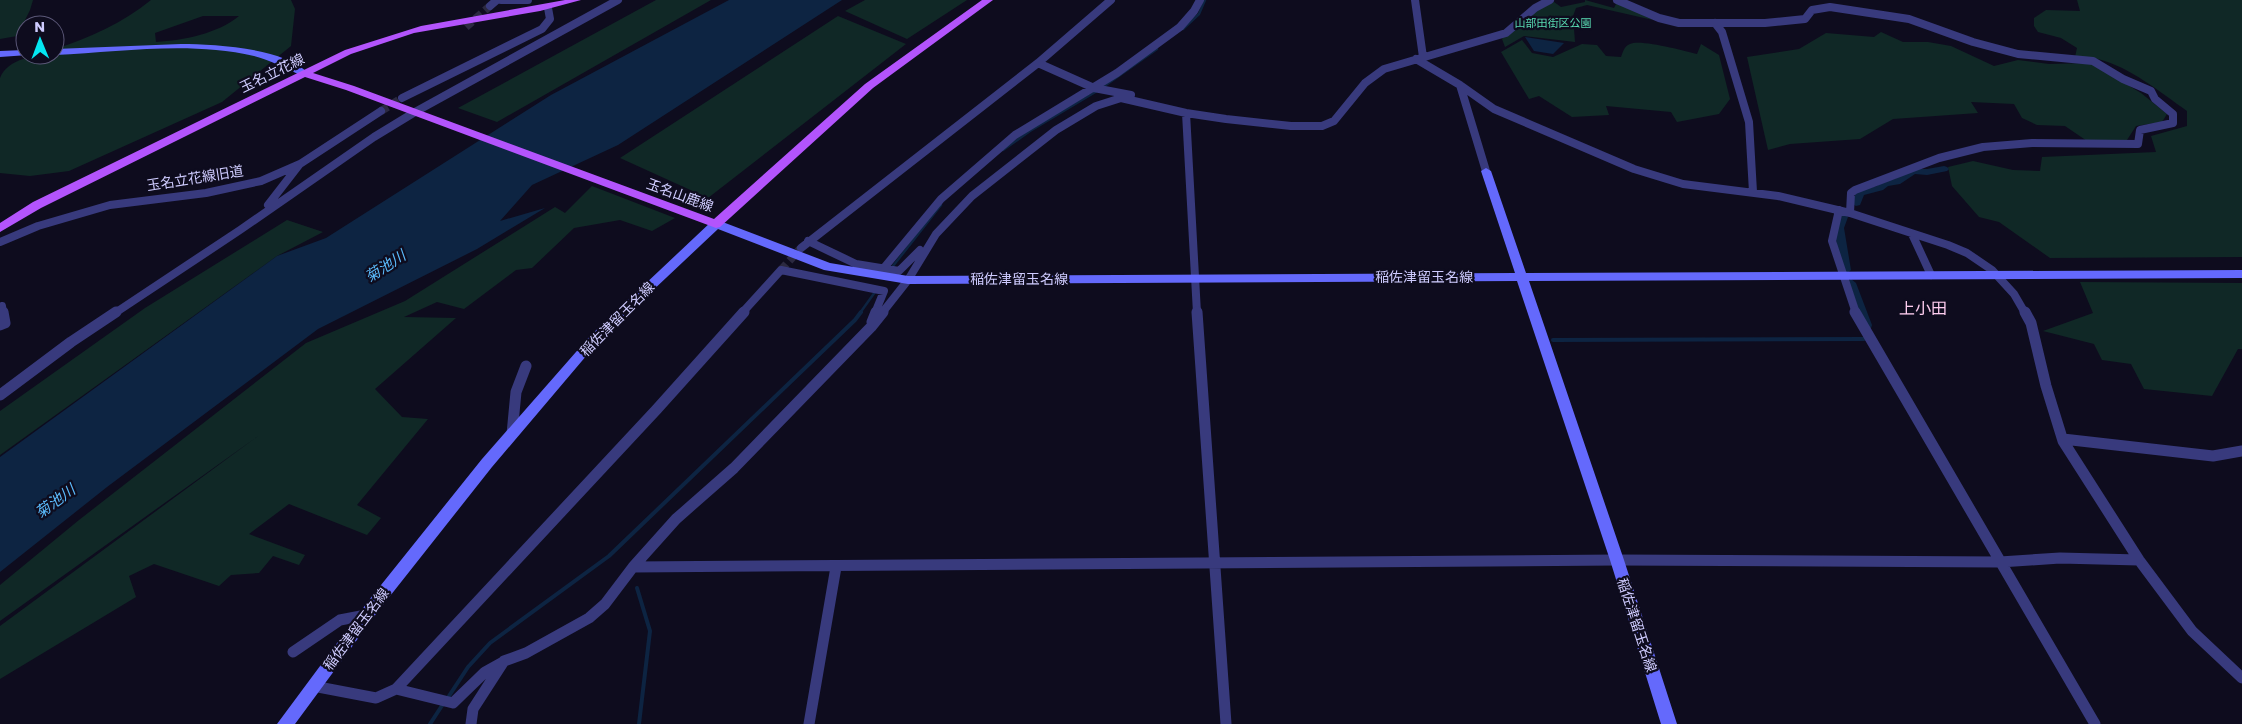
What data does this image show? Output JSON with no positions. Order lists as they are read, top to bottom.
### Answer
{
  "streets": {
    "main road": ["玉名立花線", "玉名山鹿線", "稲佐津留玉名線"],
    "street": ["玉名立花線旧道"]
  },
  "crossings": [
    ["玉名立花線", "玉名山鹿線"],
    ["玉名山鹿線", "稲佐津留玉名線"]
  ],
  "districts": ["上小田"],
  "water": ["菊池川"],
  "parks": ["山部田街区公園"],
  "north": "top"
}
